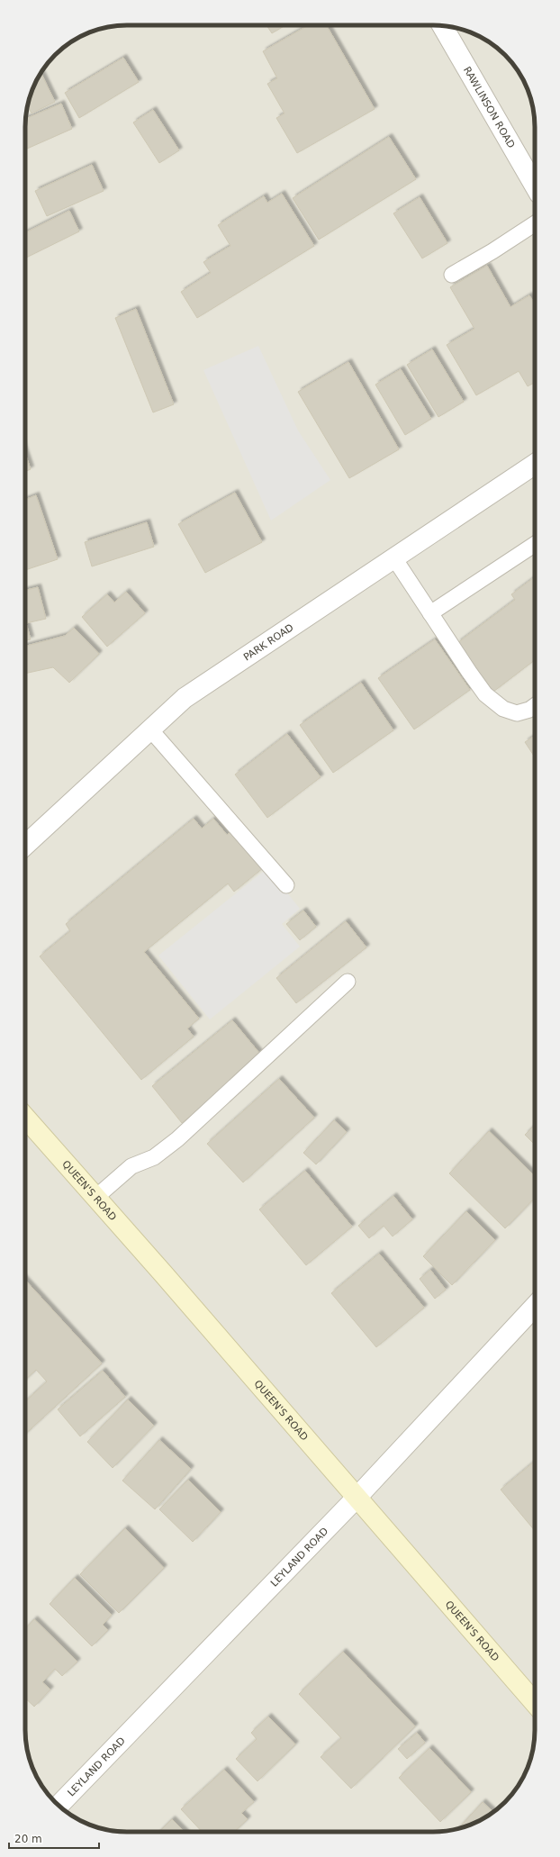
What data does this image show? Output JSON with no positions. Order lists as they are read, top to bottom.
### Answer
{
  "streets": {
    "main road": ["QUEEN'S ROAD"],
    "street": ["RAWLINSON ROAD", "PARK ROAD", "LEYLAND ROAD"]
  },
  "crossings": [
    ["QUEEN'S ROAD", "LEYLAND ROAD"]
  ],
  "scale_bar": "20 m"
}
